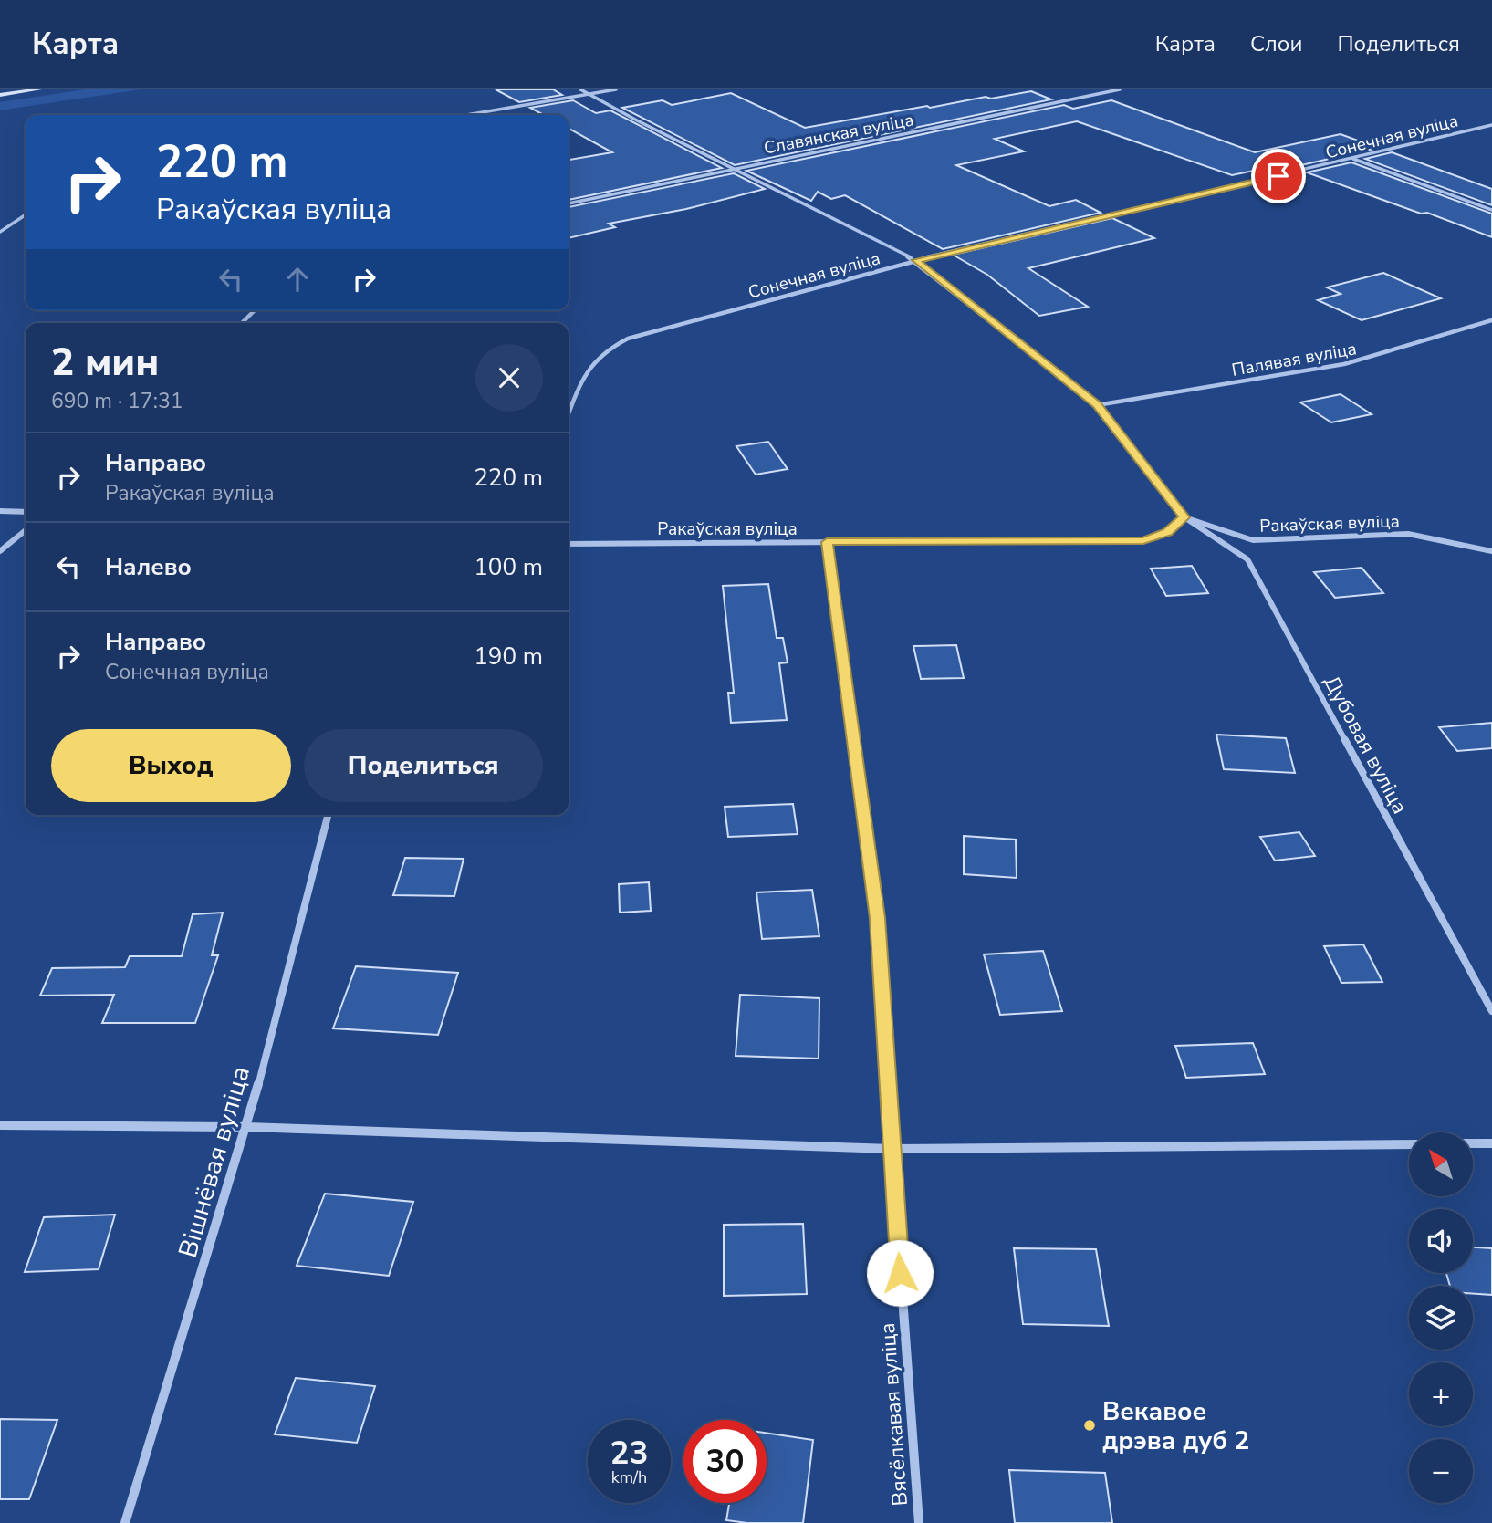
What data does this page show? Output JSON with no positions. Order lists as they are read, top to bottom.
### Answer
{
  "streets": {
    "street": [
      "Славянская вуліца",
      "Сонечная вуліца",
      "Палявая вуліца",
      "Ракаўская вуліца",
      "Дубовая вуліца",
      "Вішнёвая вуліца",
      "Вясёлкавая вуліца"
    ]
  },
  "crossings": [
    ["Славянская вуліца", "Дубовая вуліца"],
    ["Сонечная вуліца", "Дубовая вуліца"],
    ["Палявая вуліца", "Дубовая вуліца"],
    ["Ракаўская вуліца", "Дубовая вуліца"],
    ["Ракаўская вуліца", "Вясёлкавая вуліца"]
  ],
  "places": ["Векавое дрэва дуб 2"],
  "north": "top left",
  "page": {
    "header": "Карта",
    "nav": ["Карта", "Слои", "Поделиться"],
    "turn": ["220 m", "Ракаўская вуліца"],
    "heading": ["2 мин", "690 m · 17:31"],
    "list": [
      {
        "name": "Направо",
        "note": "Ракаўская вуліца",
        "value": "220 m"
      },
      {
        "name": "Налево",
        "value": "100 m"
      },
      {
        "name": "Направо",
        "note": "Сонечная вуліца",
        "value": "190 m"
      }
    ],
    "buttons": ["Выход", "Поделиться"],
    "map_buttons": ["+", "−"],
    "speed": "23 km/h",
    "limit": "30"
  }
}
